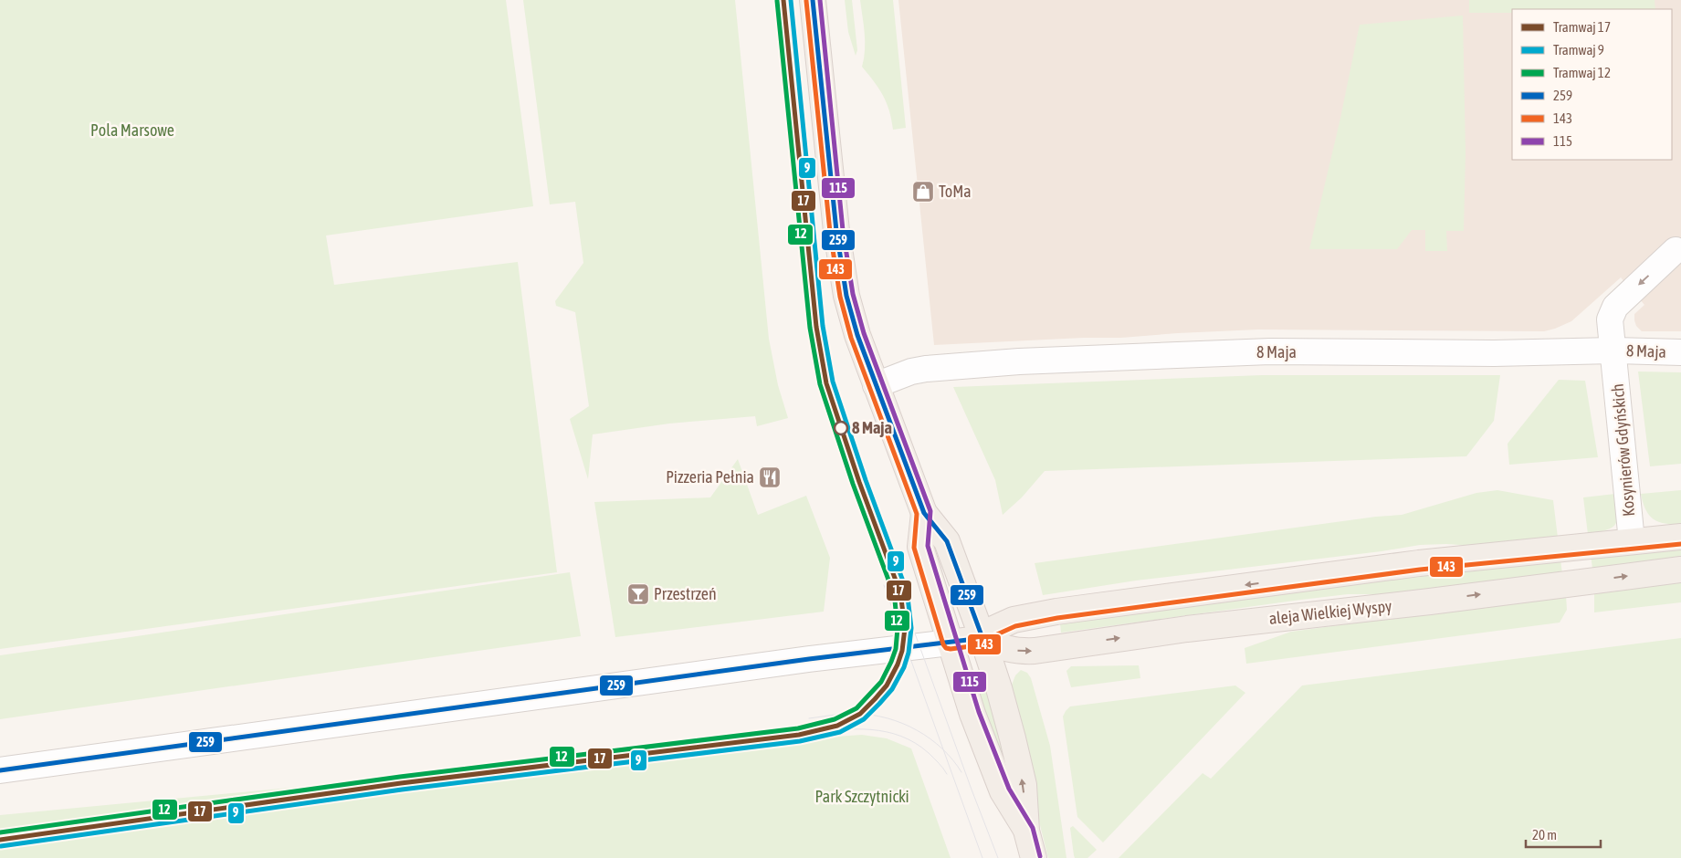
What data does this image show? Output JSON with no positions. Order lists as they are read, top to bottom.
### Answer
{
  "streets": {
    "main road": ["aleja Wielkiej Wyspy"],
    "street": ["8 Maja", "Kosynierów Gdyńskich"]
  },
  "crossings": [
    ["8 Maja", "Kosynierów Gdyńskich"]
  ],
  "one_way": ["Kosynierów Gdyńskich"],
  "parks": ["Pola Marsowe", "Park Szczytnicki"],
  "places": {
    "shop": ["ToMa"],
    "other": ["8 Maja"],
    "restaurant": ["Pizzeria Pełnia"],
    "bar": ["Przestrzeń"]
  },
  "lines": [
    "tram line 17",
    "tram line 9",
    "transit line 259",
    "transit line 115",
    "tram line 12",
    "transit line 143"
  ],
  "legend": [
    "Tramwaj 17",
    "Tramwaj 9",
    "Tramwaj 12",
    "259",
    "143",
    "115"
  ],
  "scale_bar": "20 m"
}
